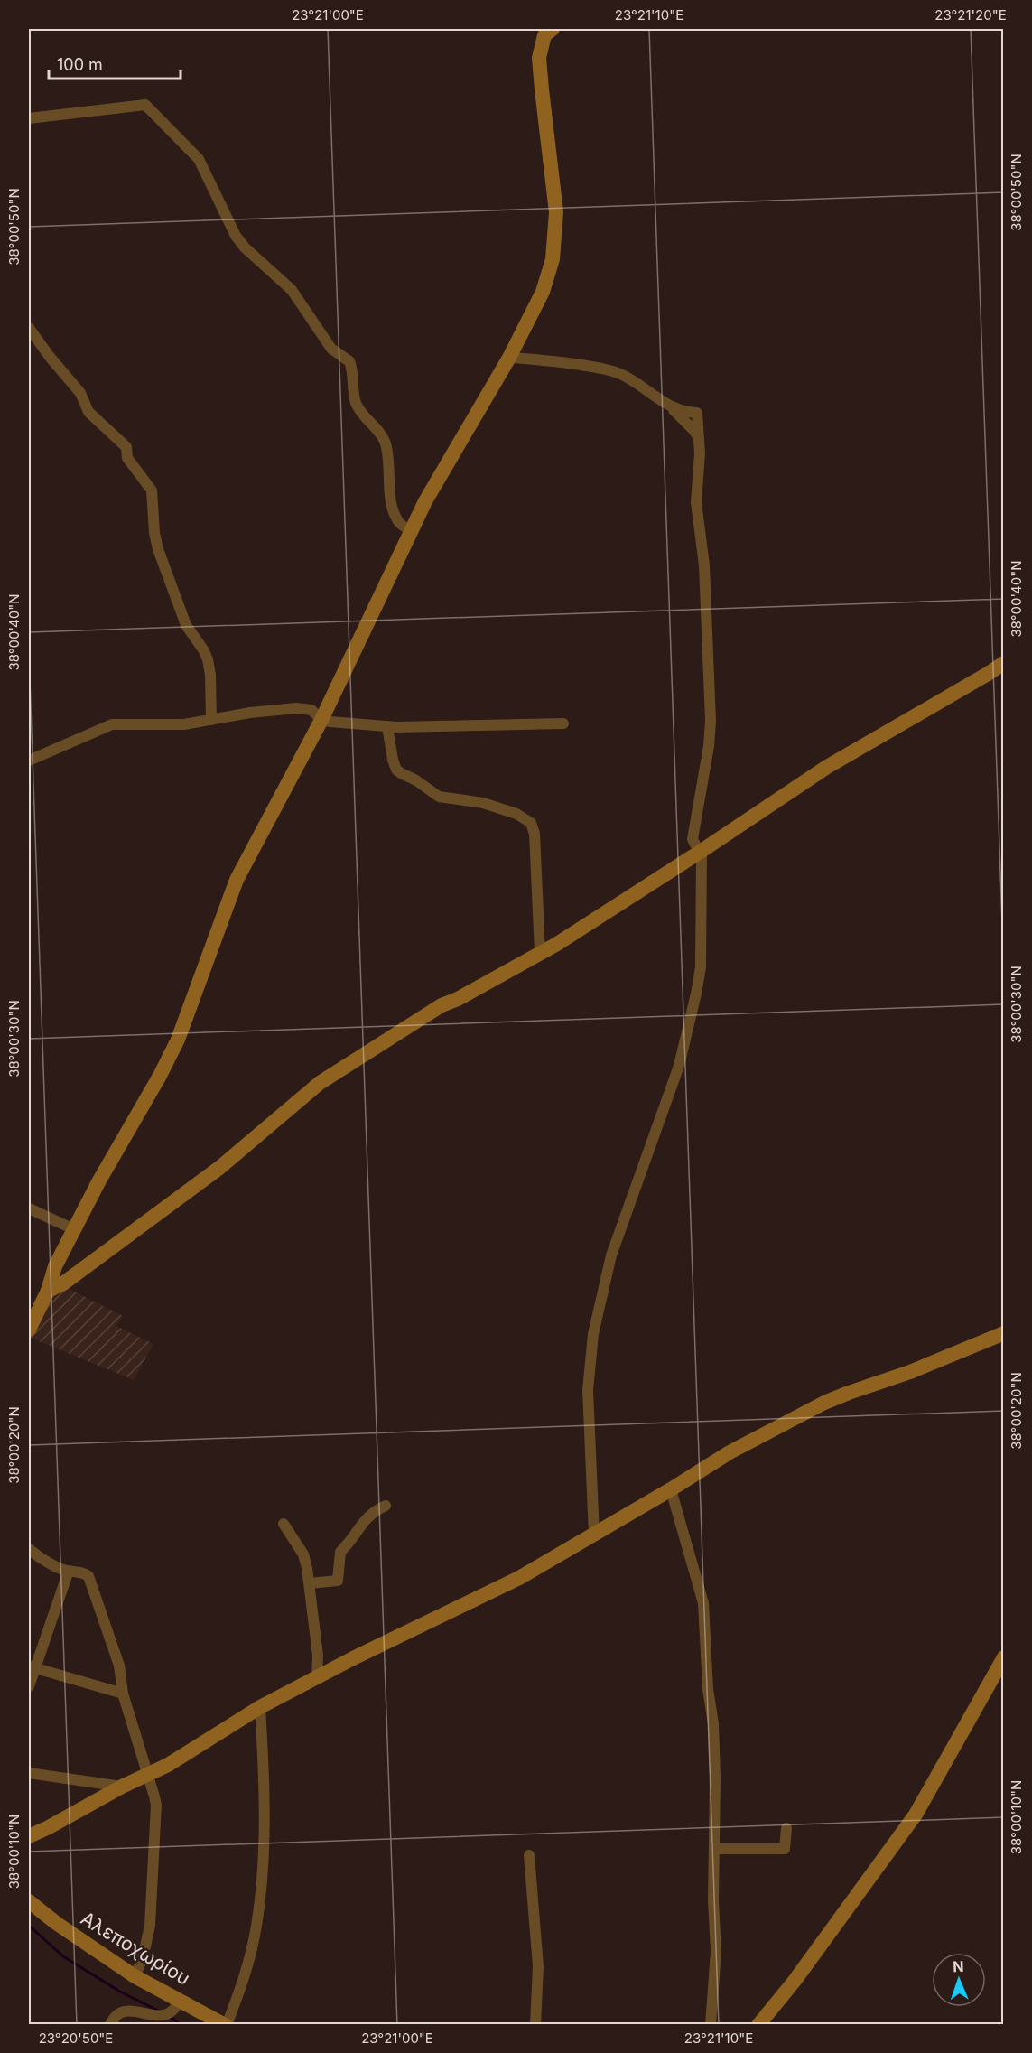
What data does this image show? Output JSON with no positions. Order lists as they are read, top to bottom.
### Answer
{
  "streets": {
    "street": ["Αλεποχωρίου"]
  },
  "scale_bar": "100 m",
  "north": "top",
  "coordinates": [
    "23°21'00\"E",
    "23°21'10\"E",
    "23°21'20\"E",
    "38°00'50\"N",
    "38°00'40\"N",
    "38°00'30\"N",
    "38°00'20\"N",
    "38°00'10\"N",
    "23°20'50\"E"
  ]
}
